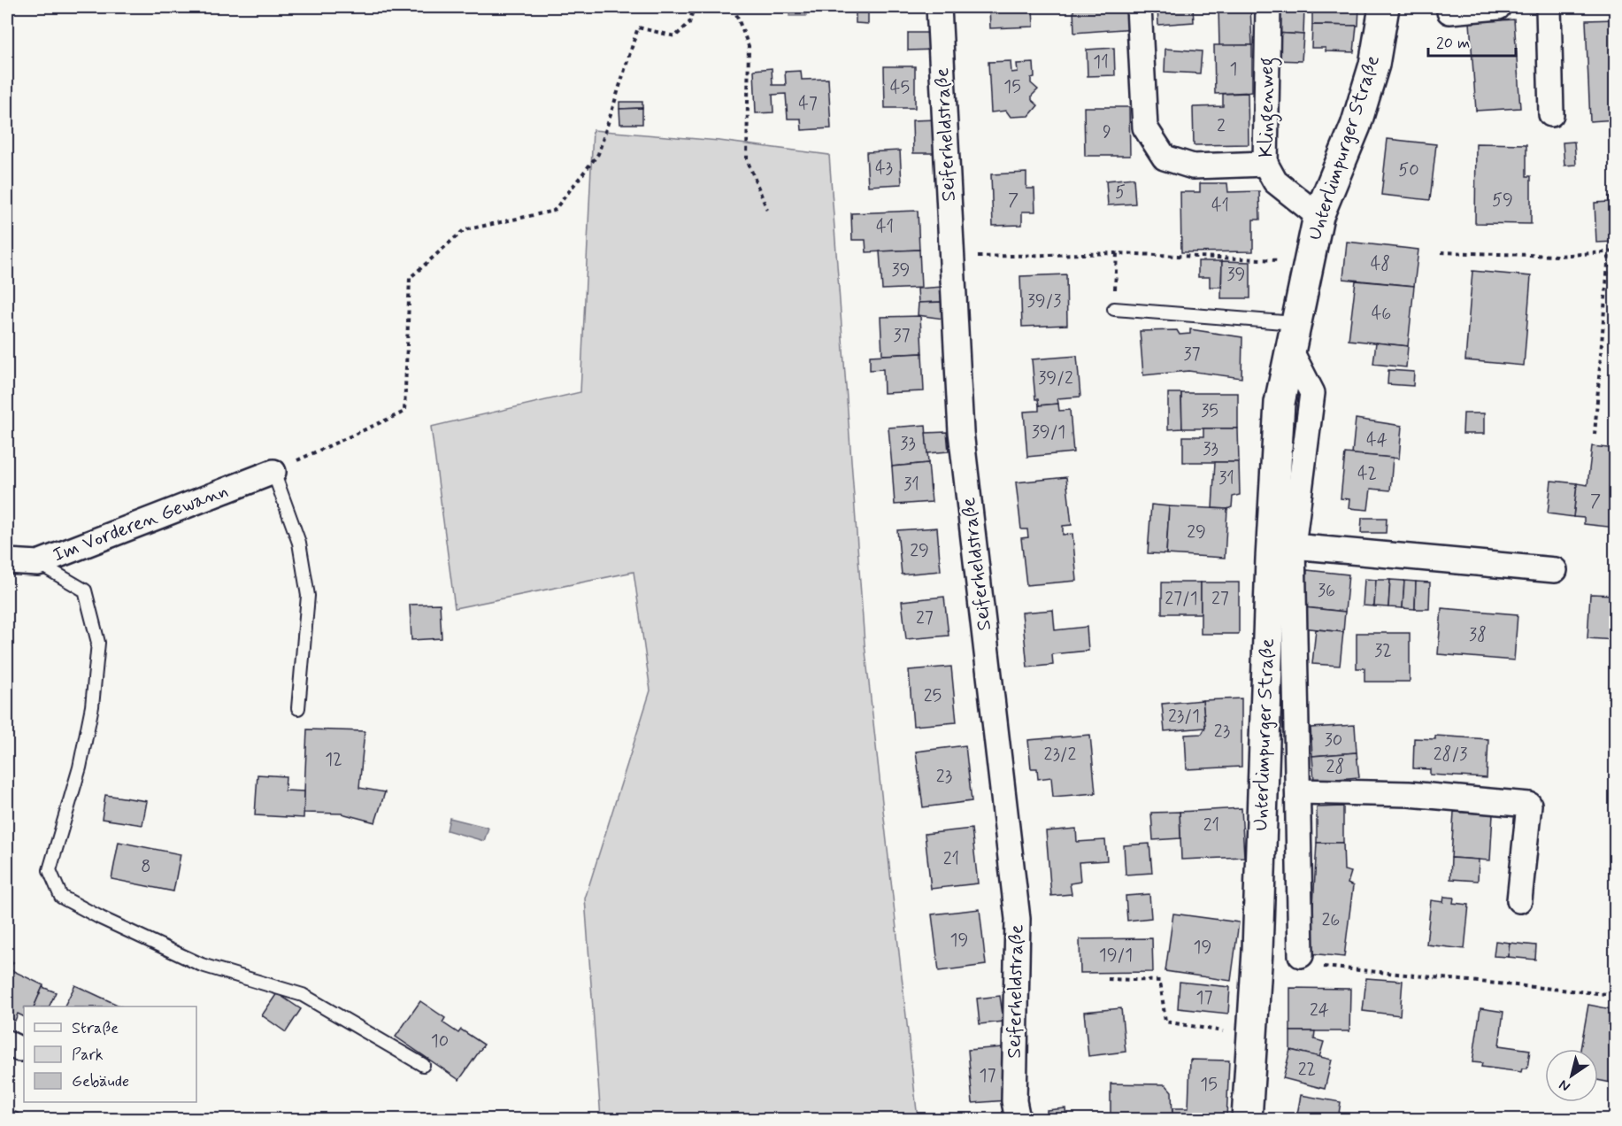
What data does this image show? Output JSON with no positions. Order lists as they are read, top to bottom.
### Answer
{
  "streets": {
    "street": [
      "Klingenweg",
      "Seiferheldstraße",
      "Unterlimpurger Straße",
      "Im Vorderen Gewann"
    ]
  },
  "crossings": [
    ["Klingenweg", "Unterlimpurger Straße"]
  ],
  "house_numbers": [
    "11",
    "1",
    "15",
    "45",
    "47",
    "2",
    "9",
    "43",
    "50",
    "5",
    "7",
    "59",
    "41",
    "41",
    "48",
    "39",
    "39",
    "39/3",
    "46",
    "37",
    "37",
    "39/2",
    "35",
    "39/1",
    "44",
    "33",
    "33",
    "42",
    "31",
    "31",
    "7",
    "29",
    "29",
    "36",
    "27/1",
    "27",
    "27",
    "38",
    "32",
    "25",
    "23/1",
    "23",
    "30",
    "23/2",
    "28/3",
    "12",
    "28",
    "23",
    "21",
    "21",
    "8",
    "26",
    "19",
    "19",
    "19/1",
    "17",
    "24",
    "10",
    "22",
    "17",
    "15"
  ],
  "legend": ["Straße", "Park", "Gebäude"],
  "scale_bar": "20 m",
  "north": "bottom left"
}
